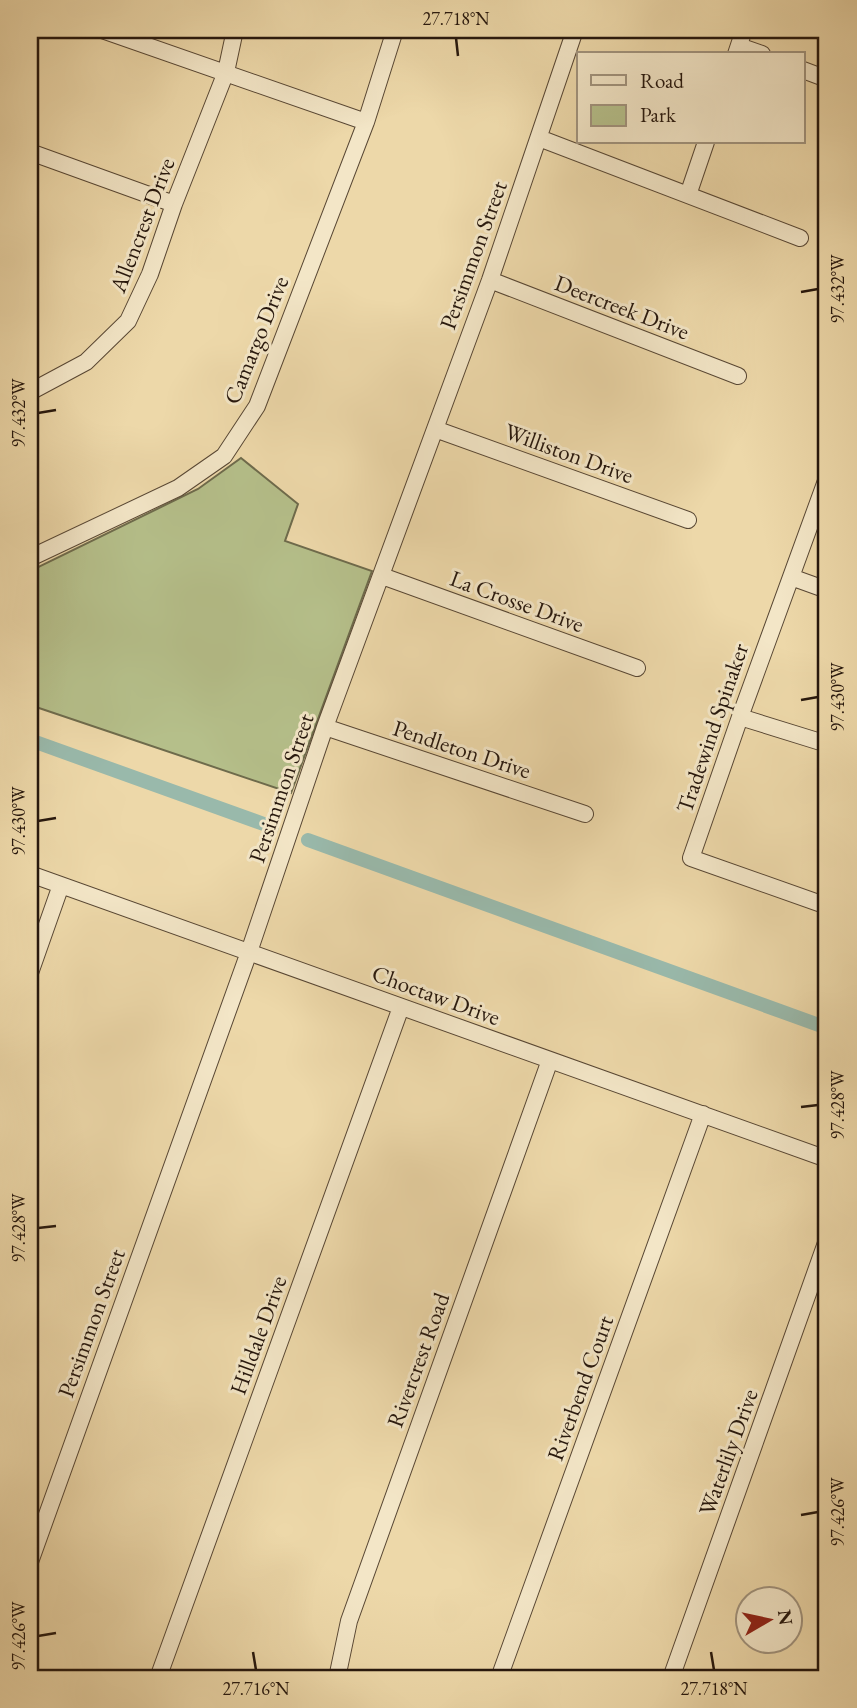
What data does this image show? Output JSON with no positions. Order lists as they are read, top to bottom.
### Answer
{
  "streets": {
    "street": [
      "Allencrest Drive",
      "Persimmon Street",
      "Deercreek Drive",
      "Camargo Drive",
      "Williston Drive",
      "La Crosse Drive",
      "Tradewind Spinaker",
      "Pendleton Drive",
      "Choctaw Drive",
      "Hilldale Drive",
      "Rivercrest Road",
      "Riverbend Court",
      "Waterlily Drive"
    ]
  },
  "crossings": [
    ["Persimmon Street", "Deercreek Drive"],
    ["Persimmon Street", "Williston Drive"],
    ["Persimmon Street", "La Crosse Drive"],
    ["Persimmon Street", "Pendleton Drive"],
    ["Persimmon Street", "Choctaw Drive"],
    ["Choctaw Drive", "Hilldale Drive"],
    ["Choctaw Drive", "Rivercrest Road"],
    ["Choctaw Drive", "Riverbend Court"]
  ],
  "legend": ["Road", "Park"],
  "north": "right",
  "coordinates": [
    "27.718°N",
    "97.432°W",
    "97.430°W",
    "97.428°W",
    "97.426°W",
    "27.716°N"
  ]
}
